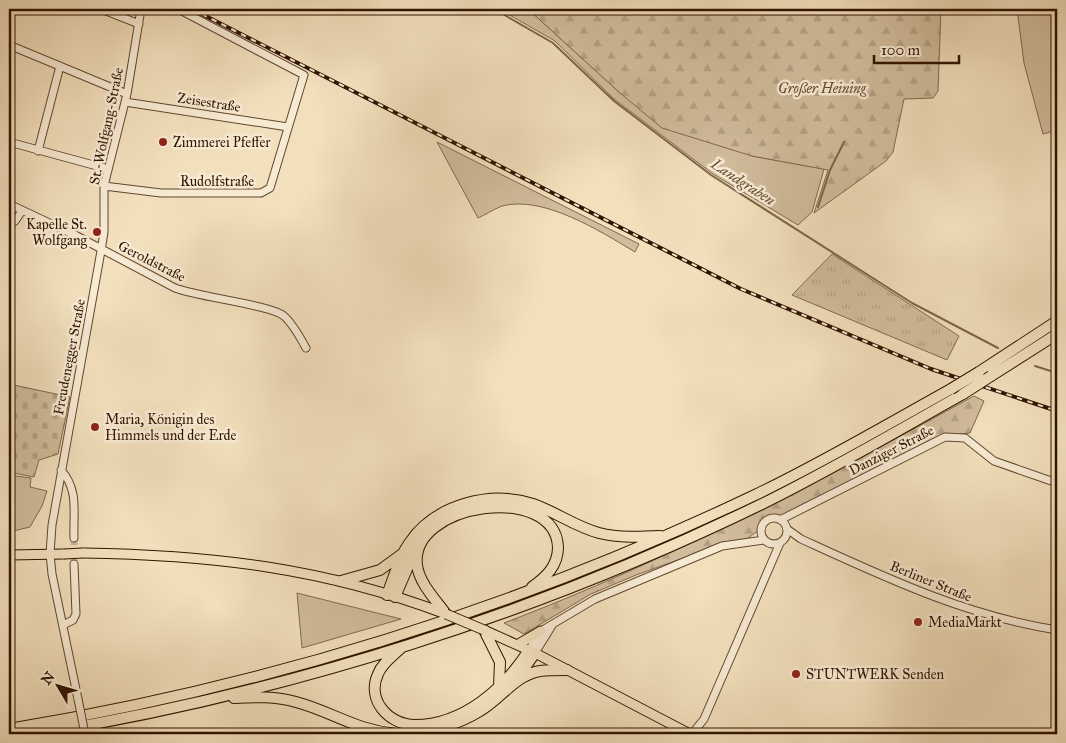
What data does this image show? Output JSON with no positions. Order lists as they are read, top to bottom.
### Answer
{
  "streets": {
    "street": [
      "Zeisestraße",
      "St.-Wolfgang-Straße",
      "Rudolfstraße",
      "Geroldstraße",
      "Freudenegger Straße",
      "Danziger Straße",
      "Berliner Straße"
    ]
  },
  "crossings": [
    ["Zeisestraße", "St.-Wolfgang-Straße"],
    ["Zeisestraße", "Rudolfstraße"],
    ["St.-Wolfgang-Straße", "Rudolfstraße"],
    ["St.-Wolfgang-Straße", "Geroldstraße"],
    ["St.-Wolfgang-Straße", "Freudenegger Straße"],
    ["Geroldstraße", "Freudenegger Straße"],
    ["Danziger Straße", "Berliner Straße"]
  ],
  "water": ["Landgraben"],
  "parks": ["Großer Heining"],
  "places": [
    "Zimmerei Pfeffer",
    "Kapelle St. Wolfgang",
    "Maria, Königin des Himmels und der Erde",
    "MediaMarkt",
    "STUNTWERK Senden"
  ],
  "scale_bar": "100 m",
  "north": "top left"
}
